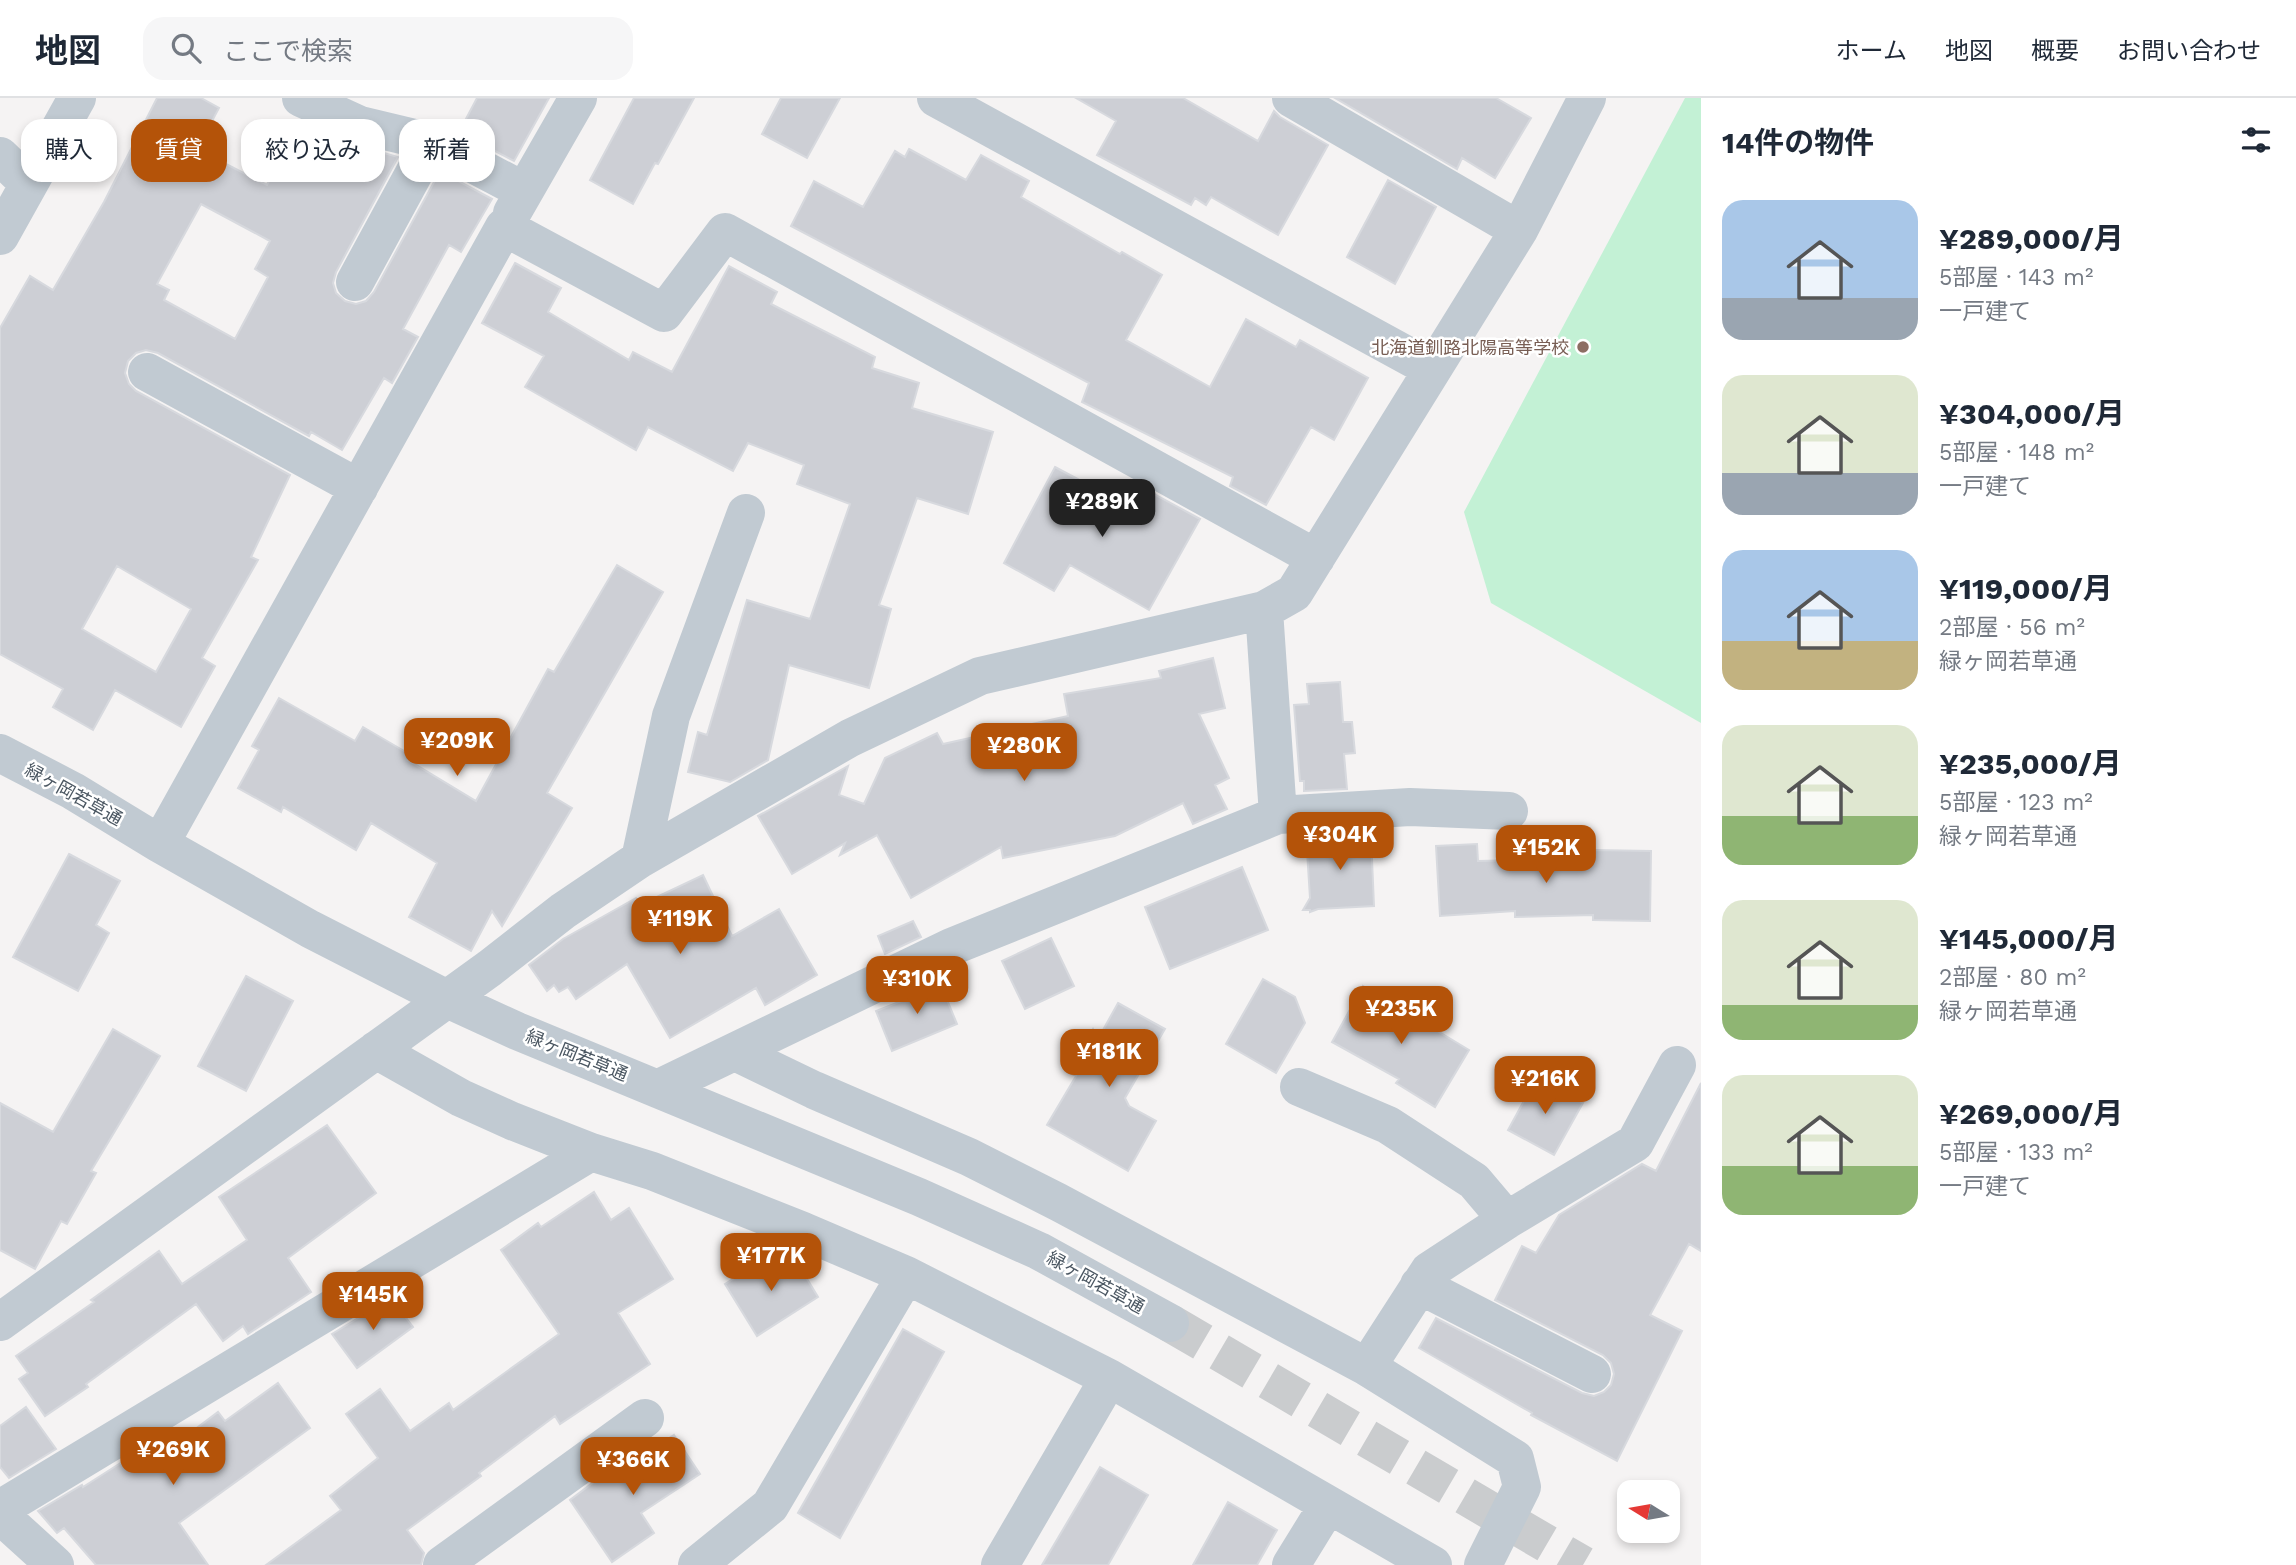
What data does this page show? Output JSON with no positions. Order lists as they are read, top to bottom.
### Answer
{
  "streets": {
    "street": ["緑ヶ岡若草通"]
  },
  "places": ["北海道釧路北陽高等学校"],
  "north": "left",
  "page": {
    "header": "地図",
    "search": "ここで検索",
    "nav": [
      "ホーム",
      "地図",
      "概要",
      "お問い合わせ"
    ],
    "heading": "14件の物件",
    "chip": [
      "購入",
      "賃貸",
      "絞り込み",
      "新着"
    ],
    "list": [
      {
        "name": "¥289,000/月",
        "note": "5部屋 · 143 m² · 一戸建て"
      },
      {
        "name": "¥304,000/月",
        "note": "5部屋 · 148 m² · 一戸建て"
      },
      {
        "name": "¥119,000/月",
        "note": "2部屋 · 56 m² · 緑ヶ岡若草通"
      },
      {
        "name": "¥235,000/月",
        "note": "5部屋 · 123 m² · 緑ヶ岡若草通"
      },
      {
        "name": "¥145,000/月",
        "note": "2部屋 · 80 m² · 緑ヶ岡若草通"
      },
      {
        "name": "¥269,000/月",
        "note": "5部屋 · 133 m² · 一戸建て"
      }
    ],
    "price": [
      "¥289K",
      "¥209K",
      "¥280K",
      "¥304K",
      "¥152K",
      "¥119K",
      "¥310K",
      "¥235K",
      "¥181K",
      "¥216K",
      "¥177K",
      "¥145K",
      "¥269K",
      "¥366K"
    ]
  }
}
